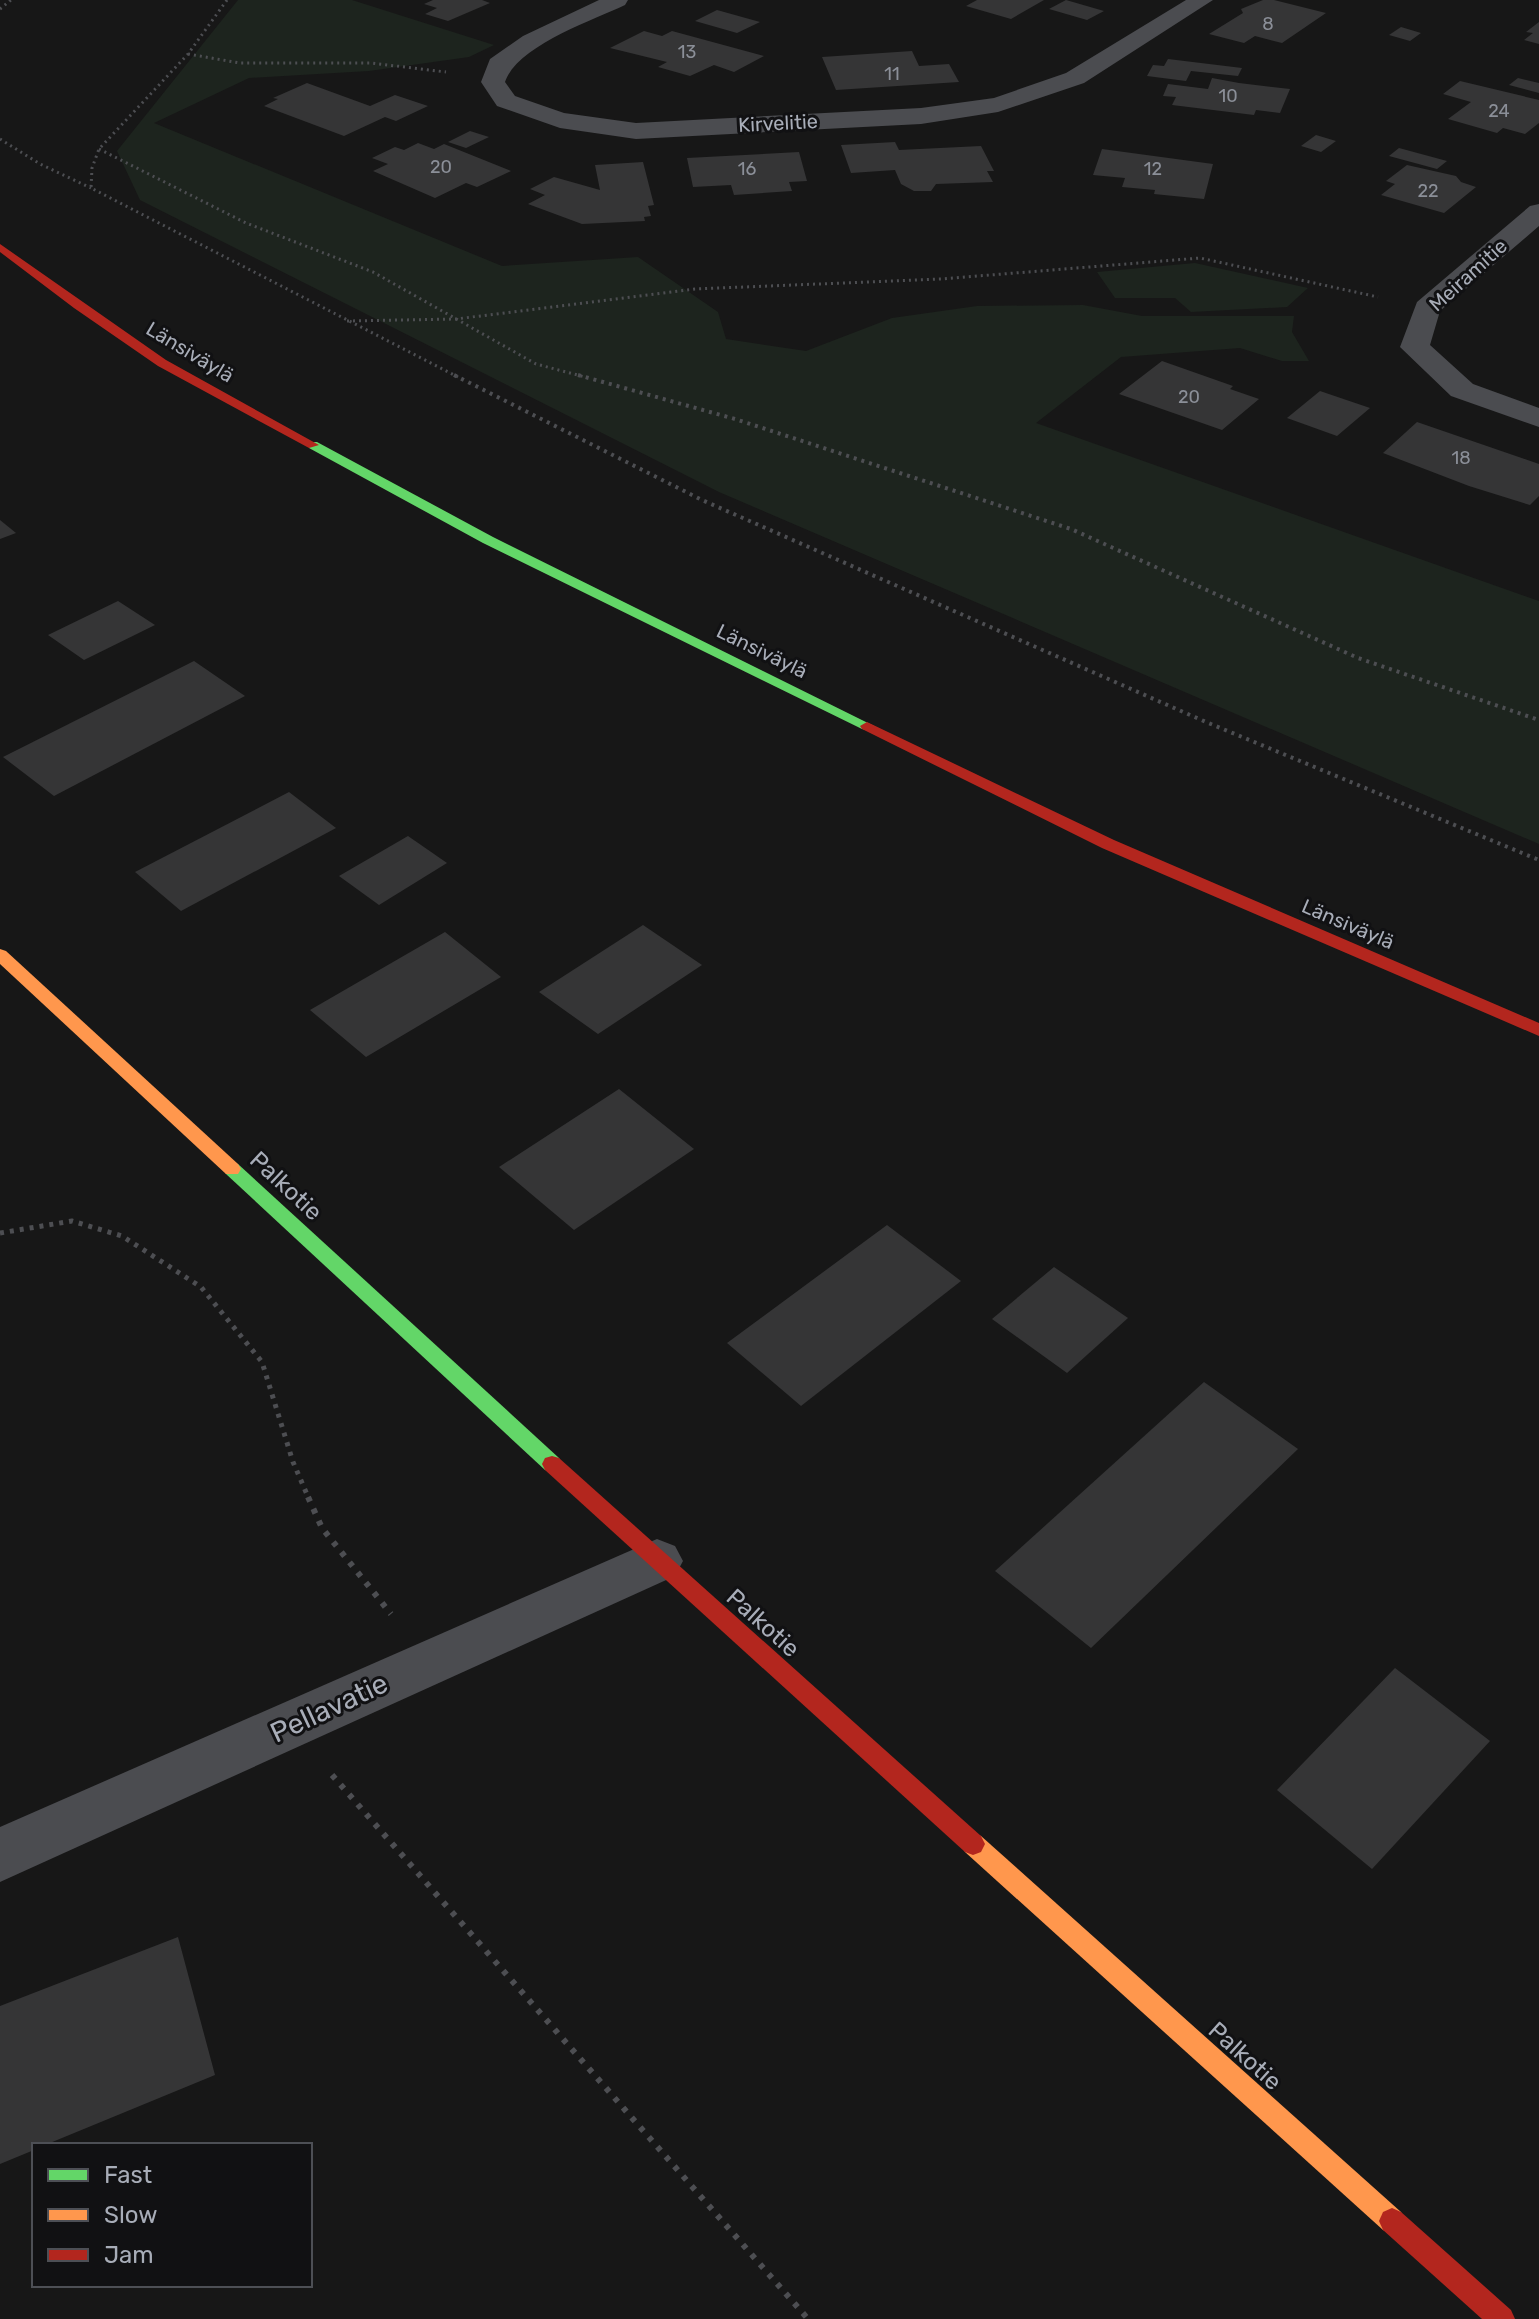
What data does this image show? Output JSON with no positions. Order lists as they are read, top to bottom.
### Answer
{
  "streets": {
    "main road": ["Länsiväylä", "Palkotie"],
    "street": ["Kirvelitie", "Meiramitie", "Pellavatie"]
  },
  "crossings": [
    ["Palkotie", "Pellavatie"]
  ],
  "house_numbers": [
    "8",
    "13",
    "11",
    "10",
    "24",
    "20",
    "16",
    "12",
    "22",
    "20",
    "18"
  ],
  "legend": ["Fast", "Slow", "Jam"]
}
